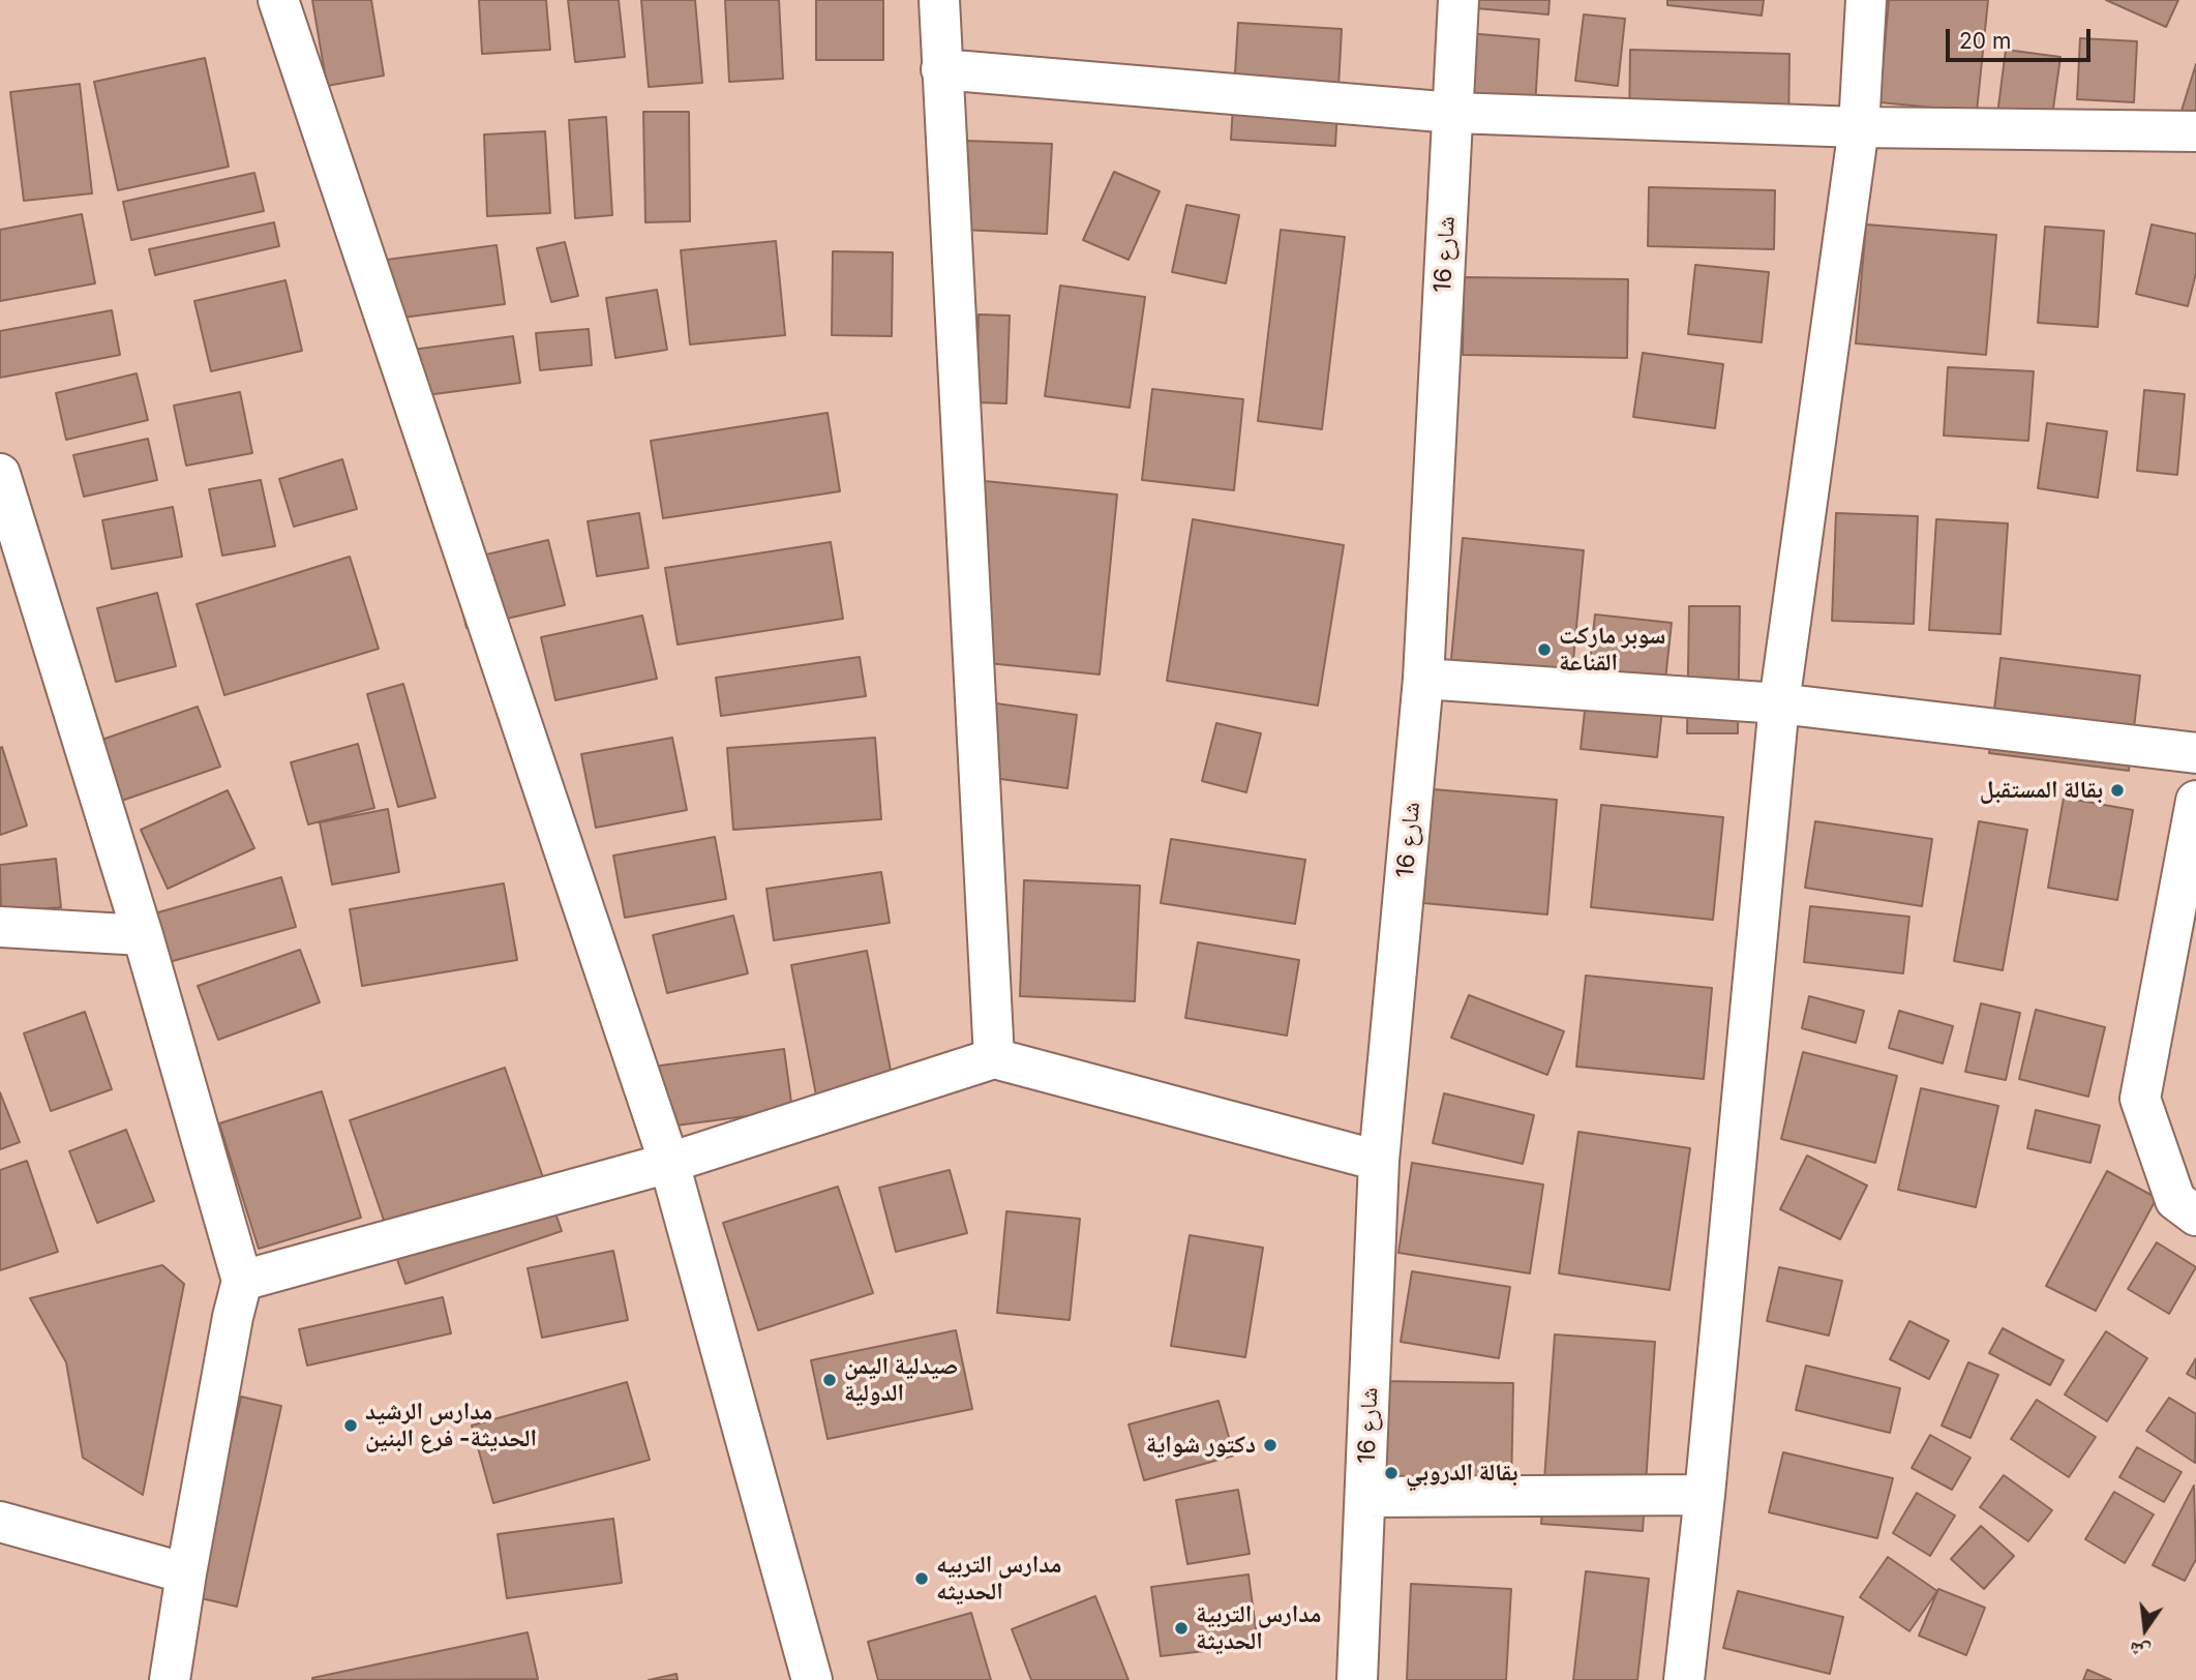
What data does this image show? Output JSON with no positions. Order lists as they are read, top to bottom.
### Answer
{
  "streets": {
    "street": ["شارع 16"]
  },
  "places": [
    "سوبر ماركت القناعة",
    "بقالة المستقبل",
    "صيدلية اليمن الدولية",
    "مدارس الرشيد الحديثة- فرع البنين",
    "دكتور شواية",
    "بقالة الدروبي",
    "مدارس التربيه الحديثه",
    "مدارس التربية الحديثة"
  ],
  "scale_bar": "20 m",
  "north": "bottom"
}
